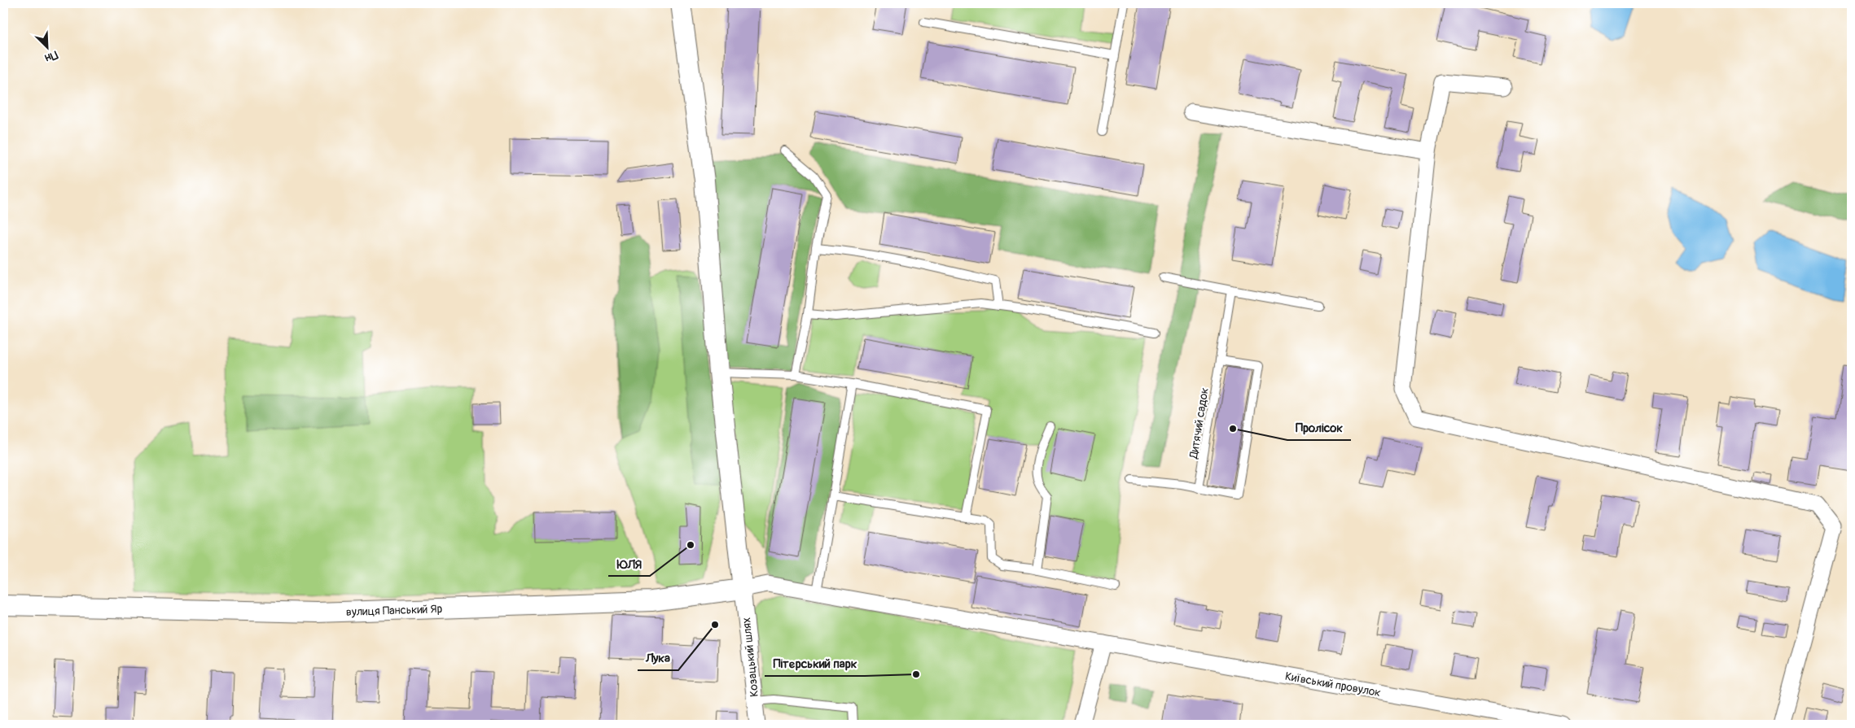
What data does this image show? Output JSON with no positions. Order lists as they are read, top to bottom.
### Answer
{
  "streets": {
    "street": ["вулиця Панський Яр", "Козацький шлях", "Київський провулок"],
    "lane": ["Дитячий садок"]
  },
  "crossings": [
    ["вулиця Панський Яр", "Козацький шлях"],
    ["вулиця Панський Яр", "Київський провулок"],
    ["Козацький шлях", "Київський провулок"]
  ],
  "places": [
    "Пролісок",
    "ЮЛЯ",
    "Лука",
    "Пітєрський парк"
  ],
  "north": "bottom right"
}
